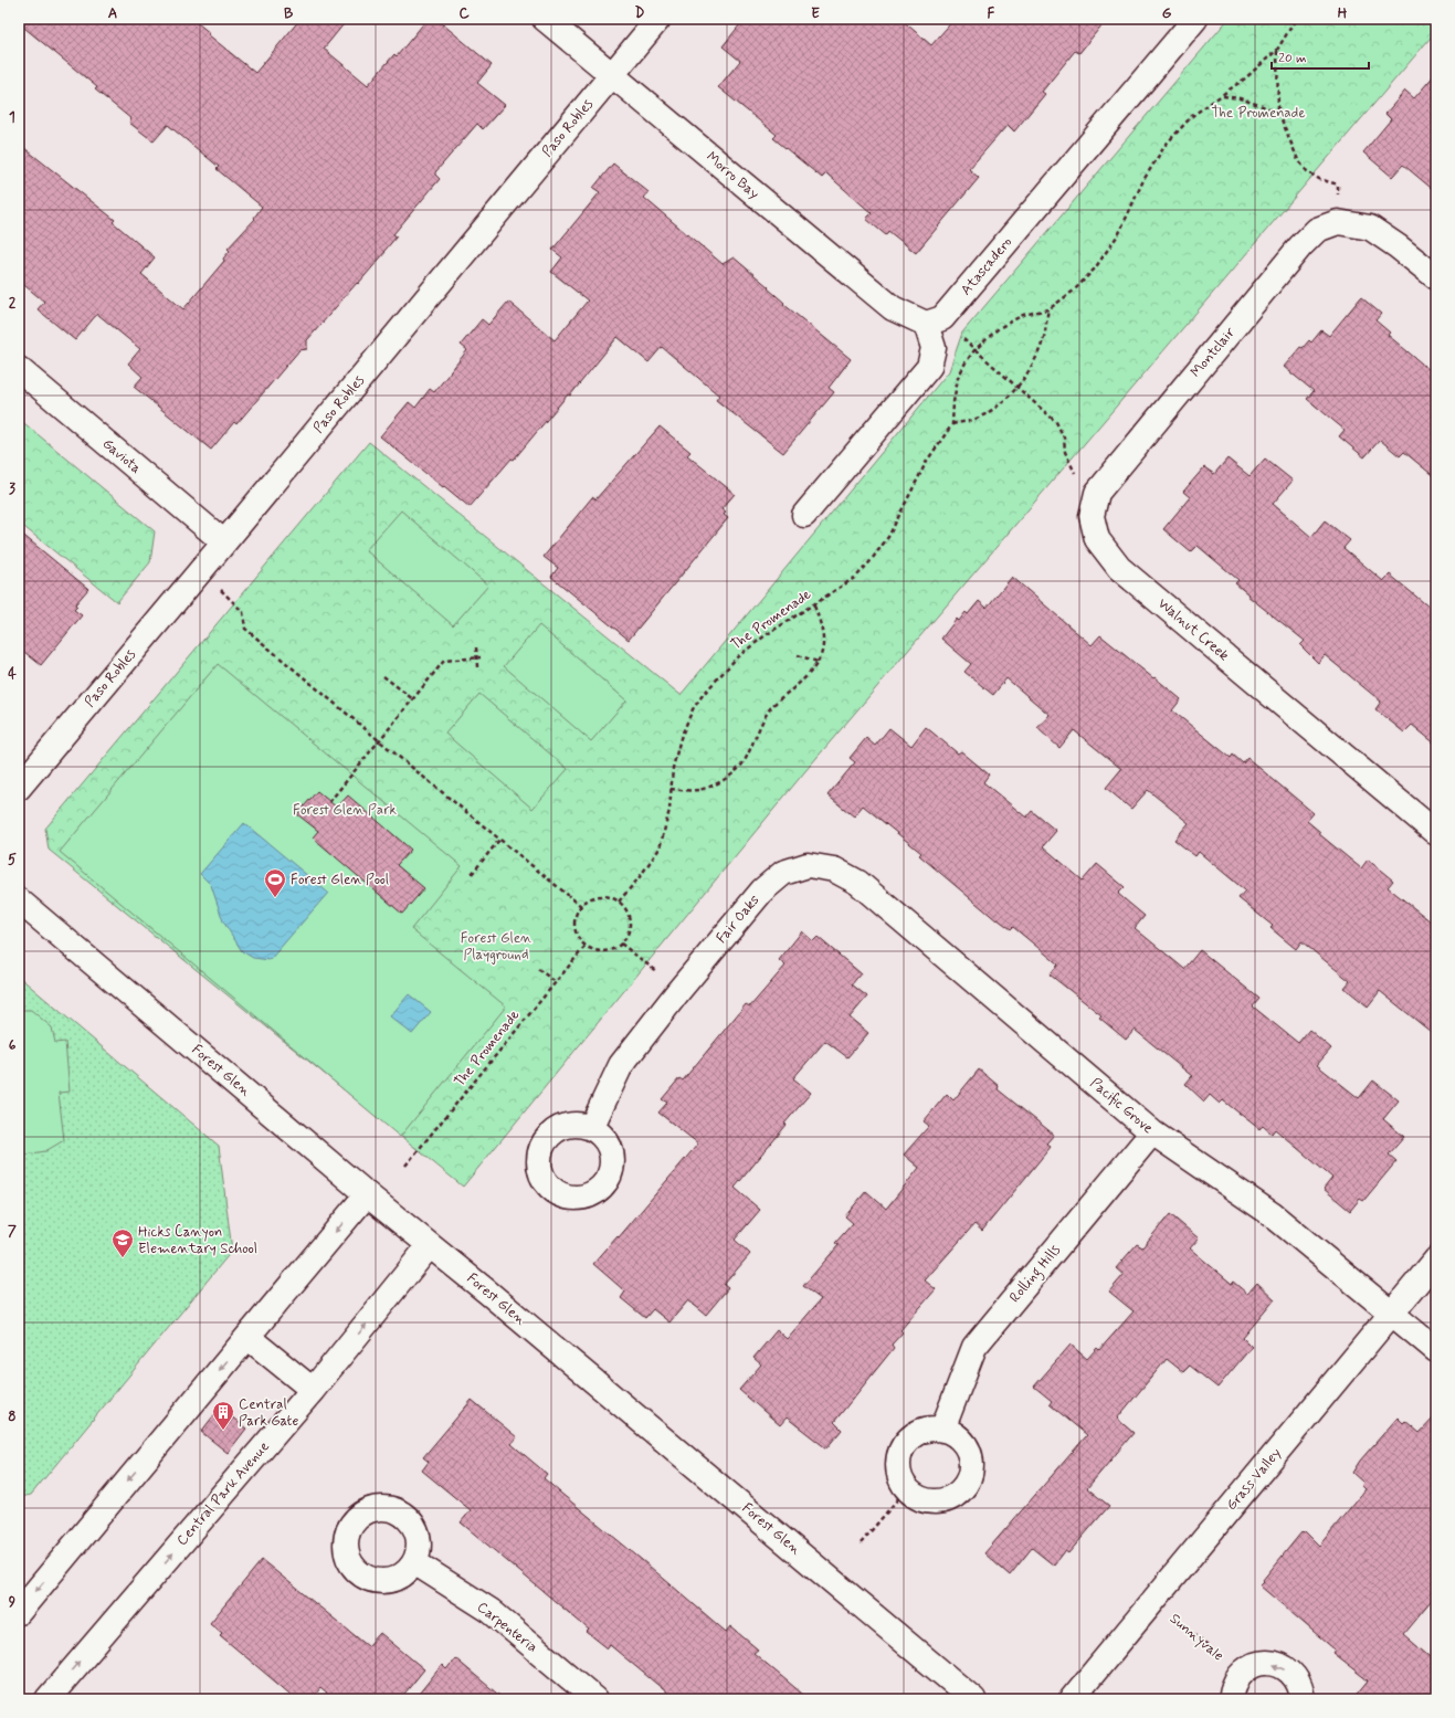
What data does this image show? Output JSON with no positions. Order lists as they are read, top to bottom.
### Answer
{
  "streets": {
    "street": [
      "Paso Robles",
      "Morro Bay",
      "Atascadero",
      "Montclair",
      "Gaviota",
      "Walnut Creek",
      "Fair Oaks",
      "Forest Glen",
      "Pacific Grove",
      "Rolling Hills",
      "Grass Valley",
      "Central Park Avenue",
      "Carpenteria"
    ],
    "path": ["The Promenade", "Sunnyvale"]
  },
  "crossings": [
    ["Paso Robles", "Morro Bay"],
    ["Paso Robles", "Gaviota"],
    ["Morro Bay", "Atascadero"],
    ["Montclair", "Walnut Creek"],
    ["Fair Oaks", "Pacific Grove"],
    ["Forest Glen", "Central Park Avenue"],
    ["Pacific Grove", "Rolling Hills"],
    ["Pacific Grove", "Grass Valley"],
    ["Grass Valley", "Sunnyvale"]
  ],
  "parks": ["The Promenade", "Forest Glen Park", "Forest Glen Playground"],
  "places": {
    "sports": ["Forest Glen Pool"],
    "school or university": ["Hicks Canyon Elementary School"],
    "building": ["Central Park Gate"]
  },
  "scale_bar": "20 m",
  "grid": {
    "columns": [
      "A",
      "B",
      "C",
      "D",
      "E",
      "F",
      "G",
      "H"
    ],
    "rows": [
      "1",
      "2",
      "3",
      "4",
      "5",
      "6",
      "7",
      "8",
      "9"
    ]
  }
}
